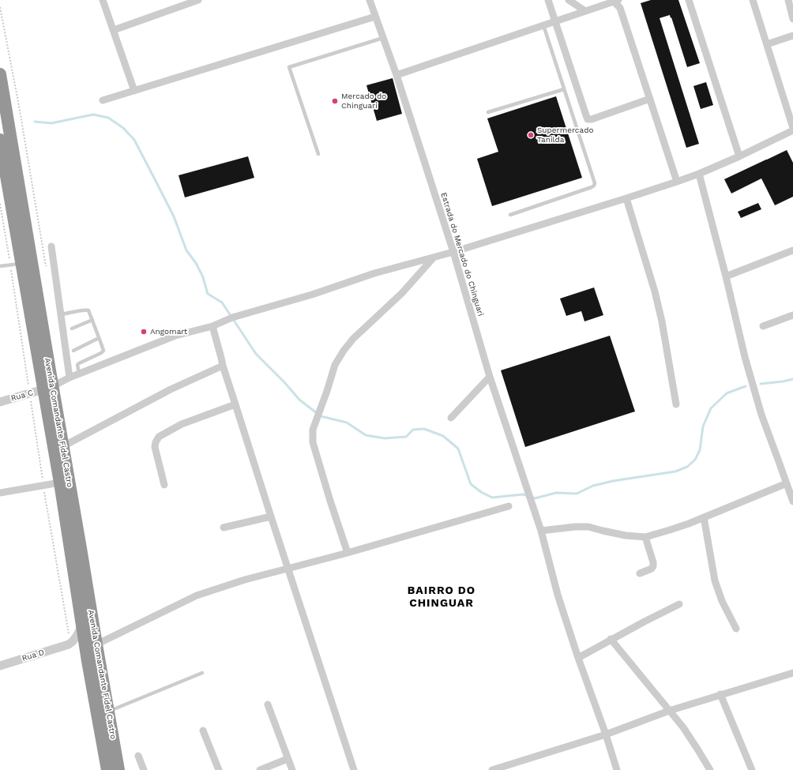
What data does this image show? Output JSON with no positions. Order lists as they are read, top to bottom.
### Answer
{
  "streets": {
    "highway": ["Avenida Comandante Fidel Castro"],
    "street": ["Estrada do Mercado do Chinguari", "Rua C", "Rua D"]
  },
  "crossings": [
    ["Rua C", "Avenida Comandante Fidel Castro"]
  ],
  "districts": ["BAIRRO DO CHINGUAR"],
  "places": ["Mercado do Chinguari", "Supermercado Tanilda", "Angomart"]
}
